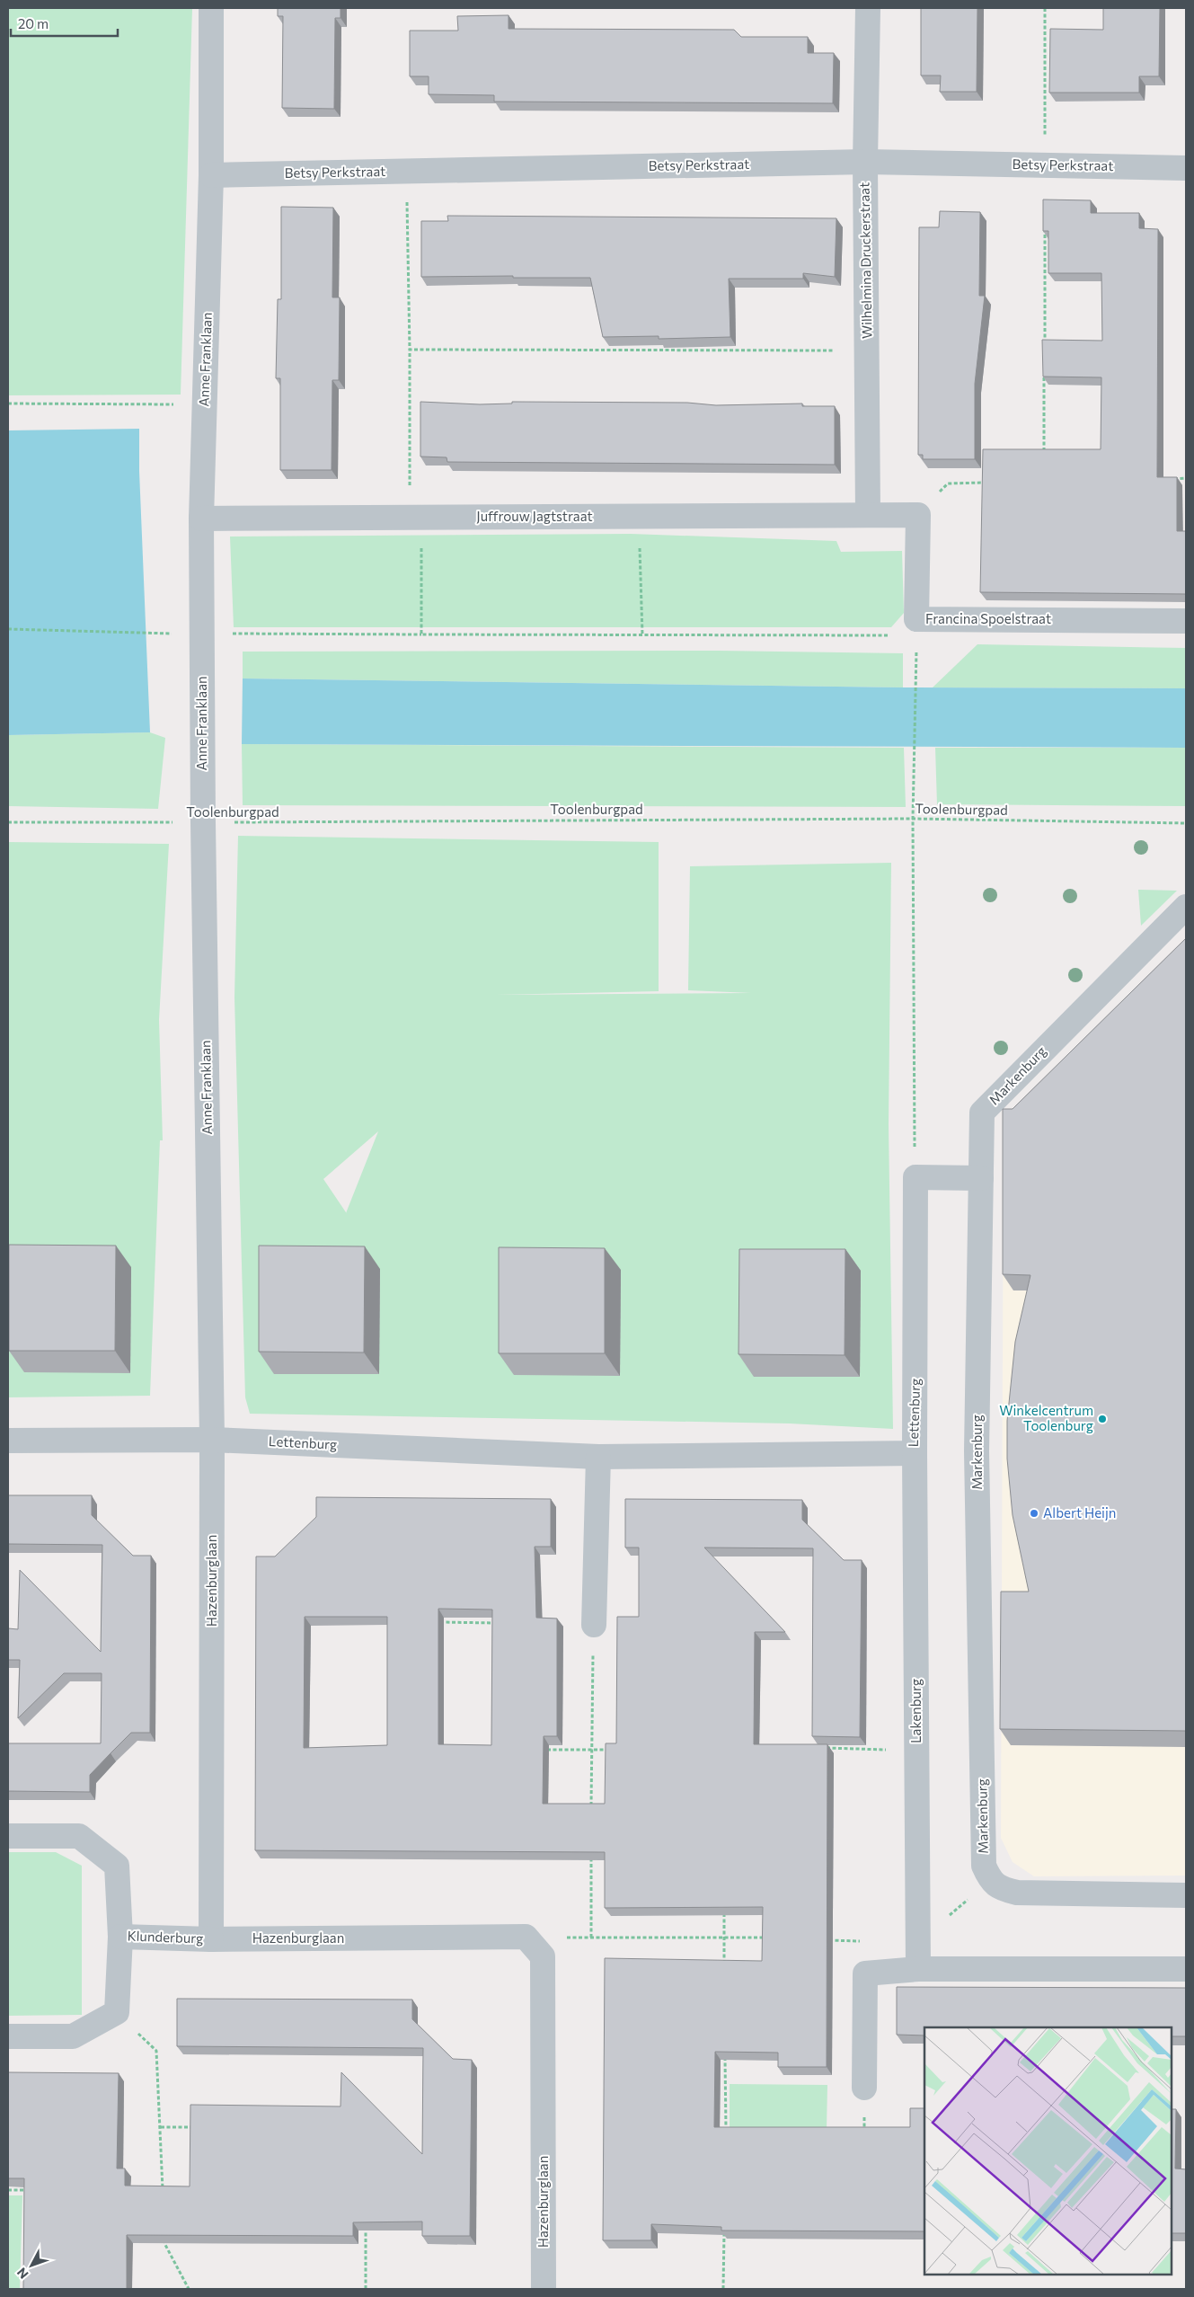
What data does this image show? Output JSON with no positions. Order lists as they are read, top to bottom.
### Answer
{
  "streets": {
    "street": [
      "Betsy Perkstraat",
      "Wilhelmina Druckerstraat",
      "Anne Franklaan",
      "Juffrouw Jagtstraat",
      "Francina Spoelstraat",
      "Markenburg",
      "Lettenburg",
      "Hazenburglaan",
      "Lakenburg",
      "Klunderburg"
    ],
    "path": ["Toolenburgpad"]
  },
  "crossings": [
    ["Betsy Perkstraat", "Wilhelmina Druckerstraat"],
    ["Betsy Perkstraat", "Anne Franklaan"],
    ["Wilhelmina Druckerstraat", "Juffrouw Jagtstraat"],
    ["Anne Franklaan", "Juffrouw Jagtstraat"],
    ["Anne Franklaan", "Toolenburgpad"],
    ["Anne Franklaan", "Lettenburg"],
    ["Anne Franklaan", "Hazenburglaan"],
    ["Lettenburg", "Hazenburglaan"],
    ["Lettenburg", "Lakenburg"],
    ["Hazenburglaan", "Klunderburg"]
  ],
  "places": ["Winkelcentrum Toolenburg", "Albert Heijn"],
  "scale_bar": "20 m",
  "north": "bottom left"
}
